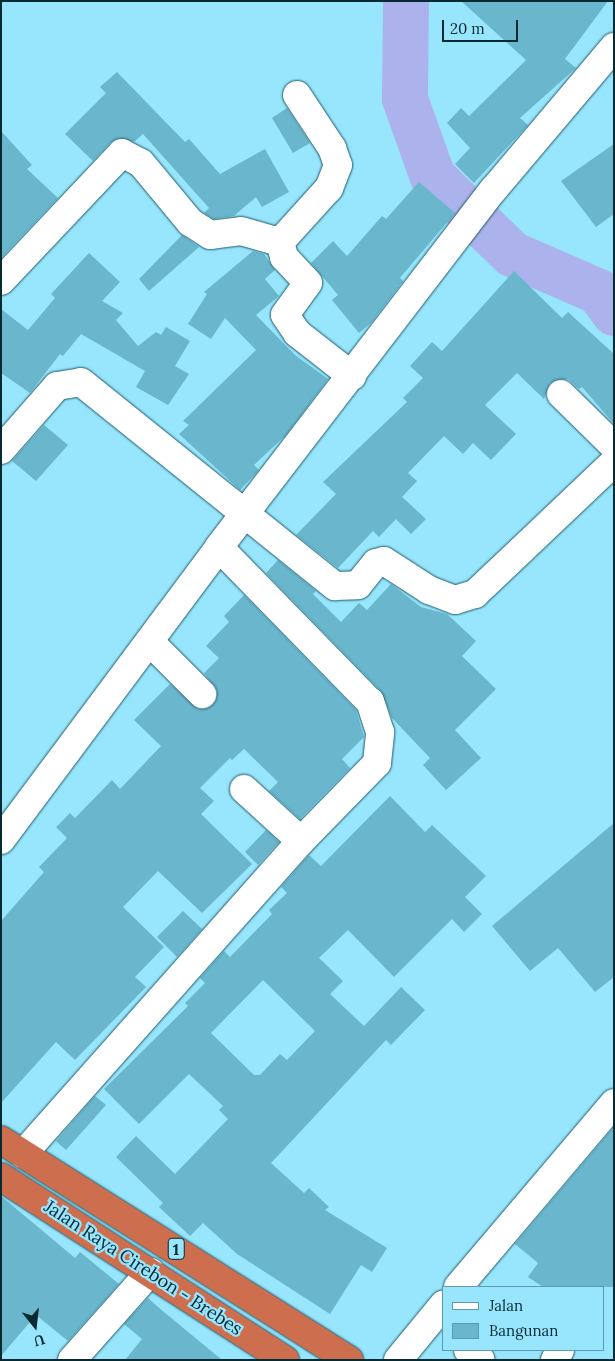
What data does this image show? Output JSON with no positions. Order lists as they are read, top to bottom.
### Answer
{
  "streets": {
    "highway": ["1", "Jalan Raya Cirebon - Brebes"]
  },
  "legend": ["Jalan", "Bangunan"],
  "scale_bar": "20 m",
  "north": "bottom"
}
